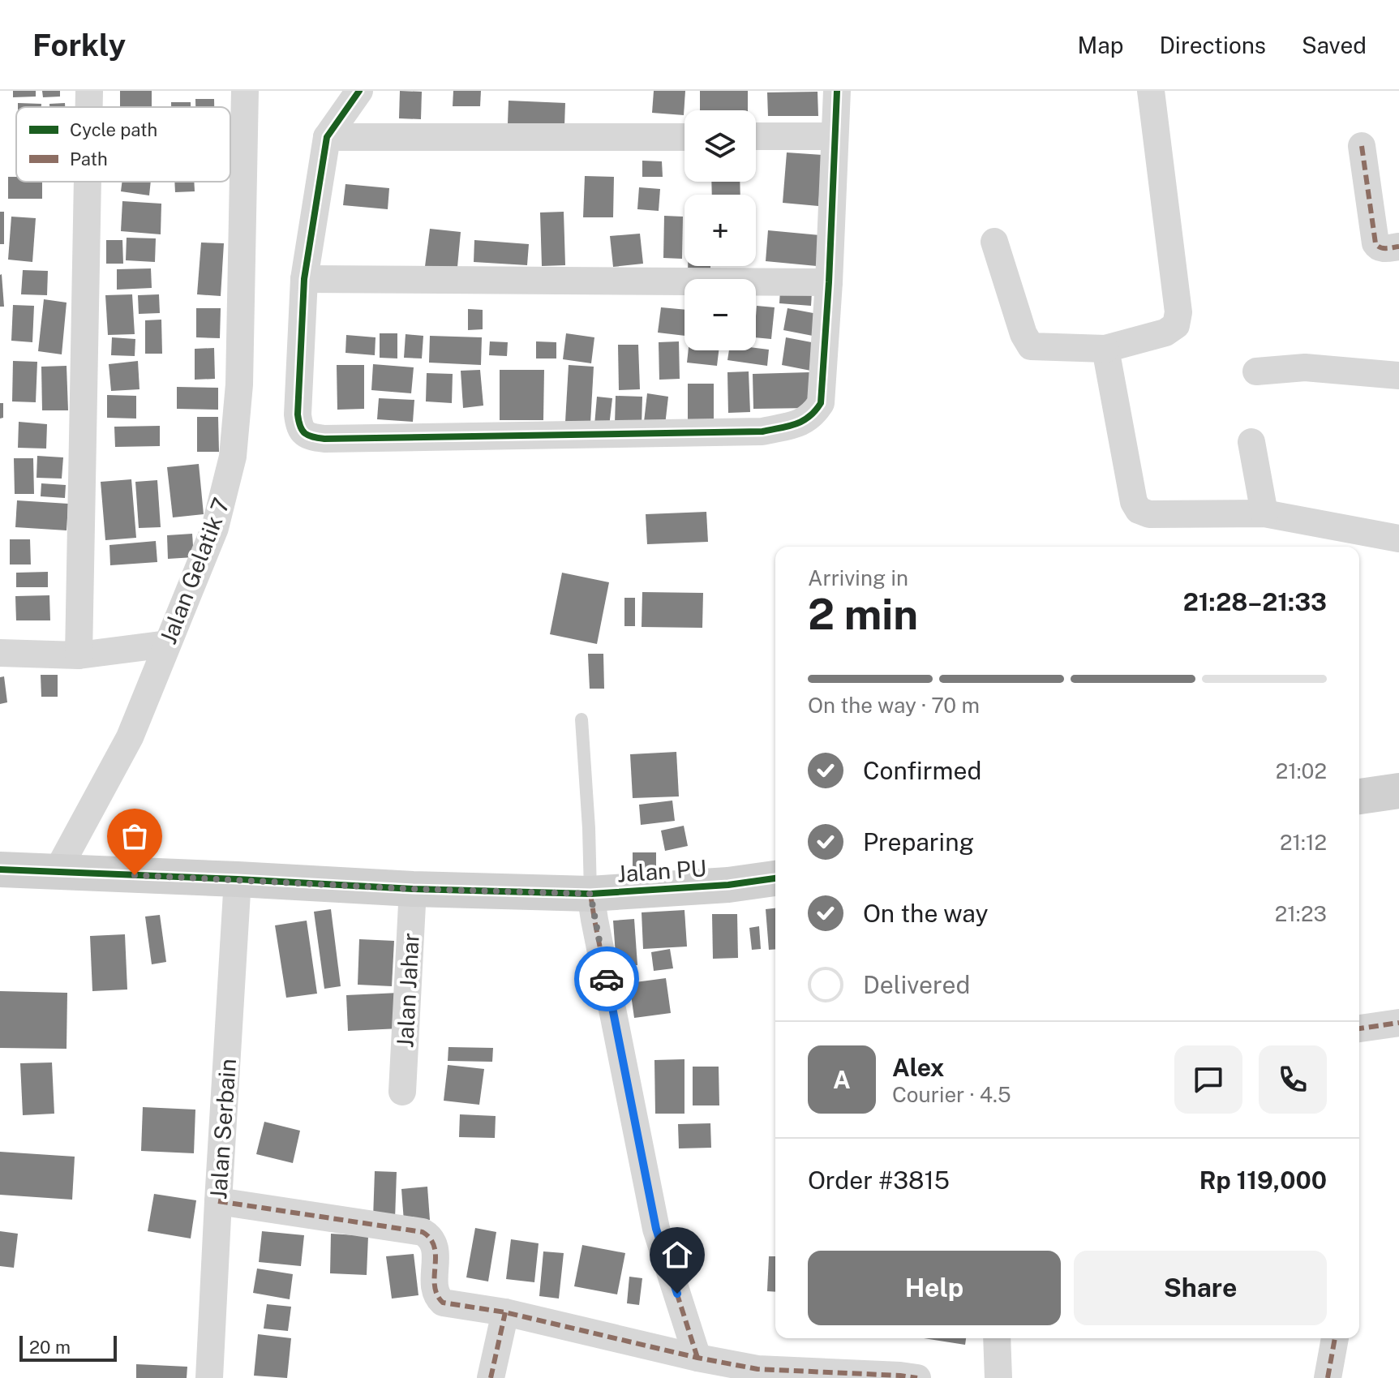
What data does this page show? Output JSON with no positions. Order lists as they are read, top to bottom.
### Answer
{
  "streets": {
    "street": [
      "Jalan Gelatik 7",
      "Jalan PU",
      "Jalan Jahar",
      "Jalan Serbain"
    ]
  },
  "crossings": [
    ["Jalan Gelatik 7", "Jalan PU"],
    ["Jalan PU", "Jalan Jahar"],
    ["Jalan PU", "Jalan Serbain"]
  ],
  "legend": ["Cycle path", "Path"],
  "scale_bar": "20 m",
  "page": {
    "header": "Forkly",
    "nav": ["Map", "Directions", "Saved"],
    "map_buttons": ["+", "−"],
    "heading": ["2 min", "Arriving in", "21:28–21:33"],
    "panel": [
      "Alex",
      "Courier · 4.5",
      "Order #3815",
      "Rp 119,000"
    ],
    "bar": "On the way · 70 m",
    "list": [
      ["Confirmed", "21:02"],
      ["Preparing", "21:12"],
      ["On the way", "21:23"],
      "Delivered"
    ],
    "round": "A",
    "buttons": ["Help", "Share"],
    "scale": "20 m"
  }
}
